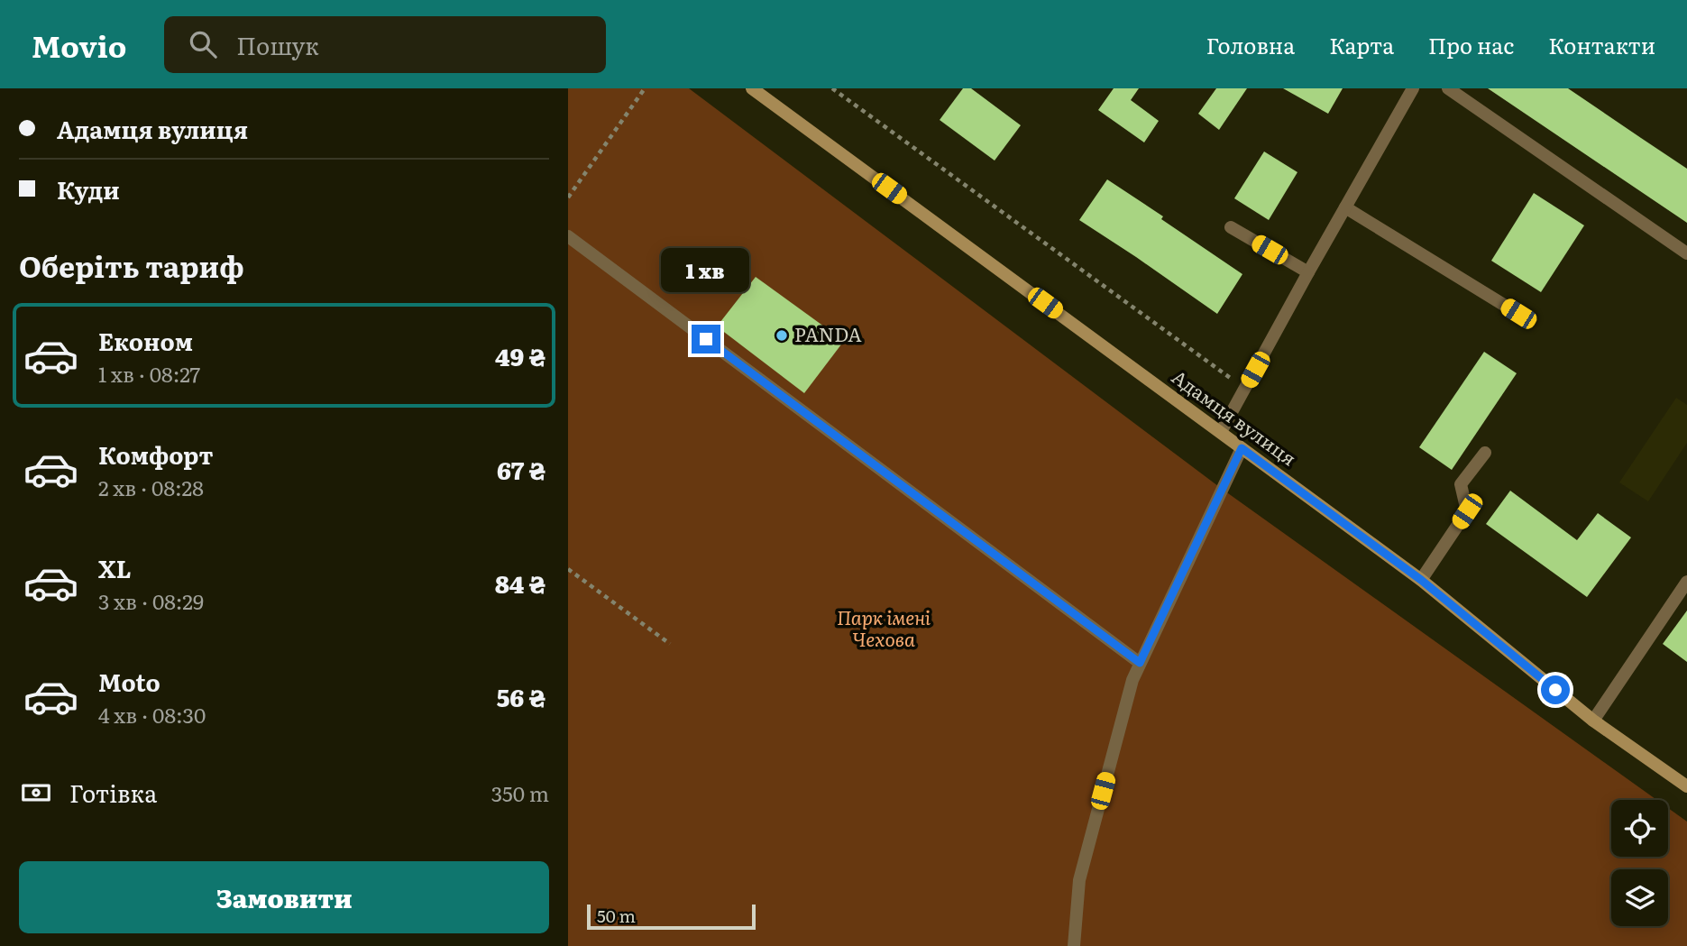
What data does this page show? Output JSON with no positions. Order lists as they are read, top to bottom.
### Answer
{
  "streets": {
    "street": ["Адамця вулиця"]
  },
  "parks": ["Парк імені Чехова"],
  "places": ["PANDA"],
  "scale_bar": "50 m",
  "page": {
    "header": "Movio",
    "search": "Пошук",
    "nav": [
      "Головна",
      "Карта",
      "Про нас",
      "Контакти"
    ],
    "banner": ["Адамця вулиця", "Куди"],
    "heading": "Оберіть тариф",
    "bubble": "1 хв",
    "list": [
      {
        "name": "Економ",
        "note": "1 хв · 08:27",
        "value": "49 ₴"
      },
      {
        "name": "Комфорт",
        "note": "2 хв · 08:28",
        "value": "67 ₴"
      },
      {
        "name": "XL",
        "note": "3 хв · 08:29",
        "value": "84 ₴"
      },
      {
        "name": "Moto",
        "note": "4 хв · 08:30",
        "value": "56 ₴"
      }
    ],
    "pay": ["Готівка", "350 m"],
    "buttons": "Замовити",
    "scale": "50 m"
  }
}
